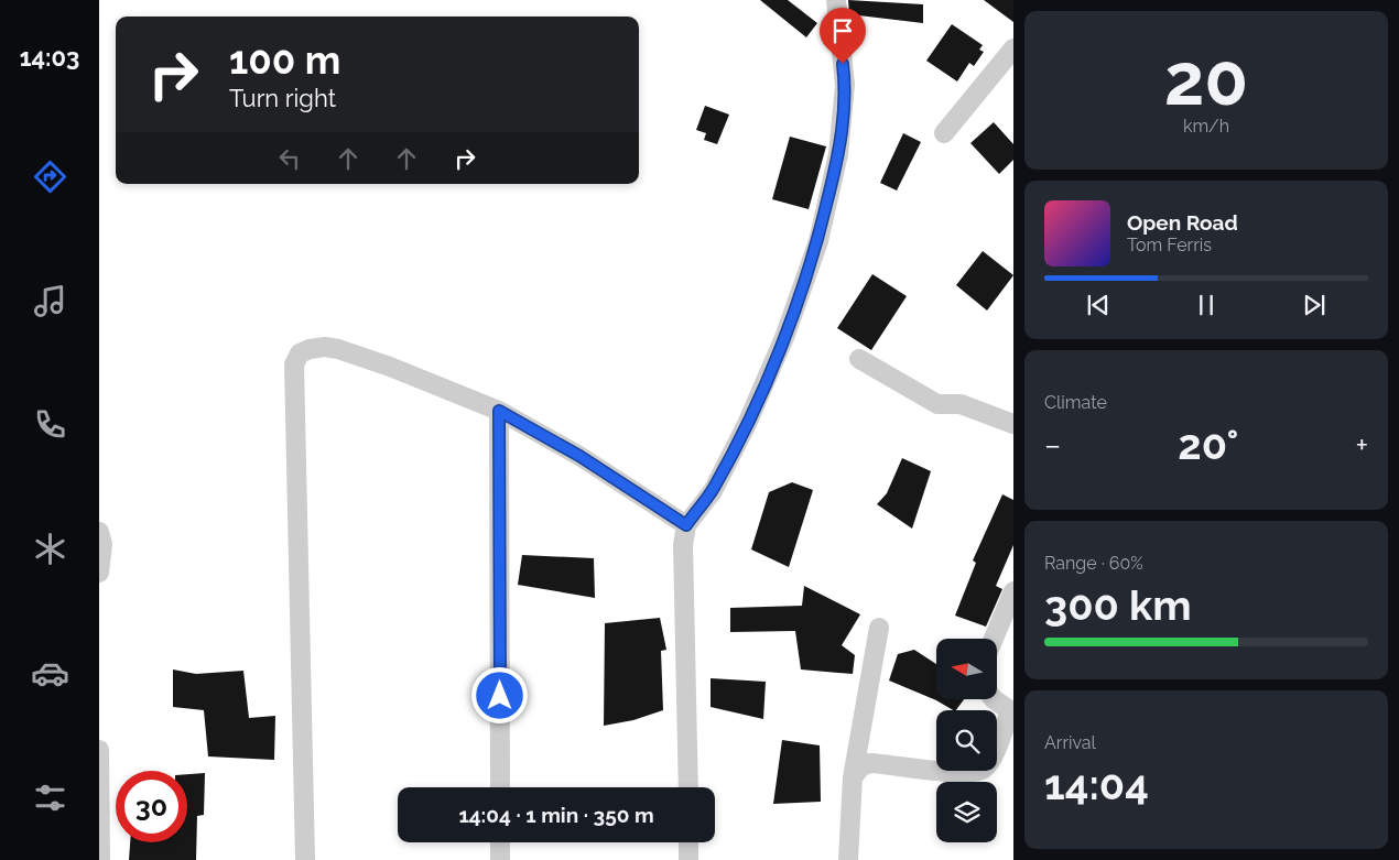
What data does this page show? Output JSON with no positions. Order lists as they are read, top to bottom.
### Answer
{
  "north": "left",
  "page": {
    "tabs": "14:03",
    "tile": [
      ["20", "km/h"],
      "Climate",
      ["Range · 60%", "300 km"],
      ["Arrival", "14:04"]
    ],
    "turn": ["100 m", "Turn right"],
    "song": ["Open Road", "Tom Ferris"],
    "heat": ["−", "20°", "+"],
    "limit": "30",
    "trip": "14:04 · 1 min · 350 m"
  }
}
